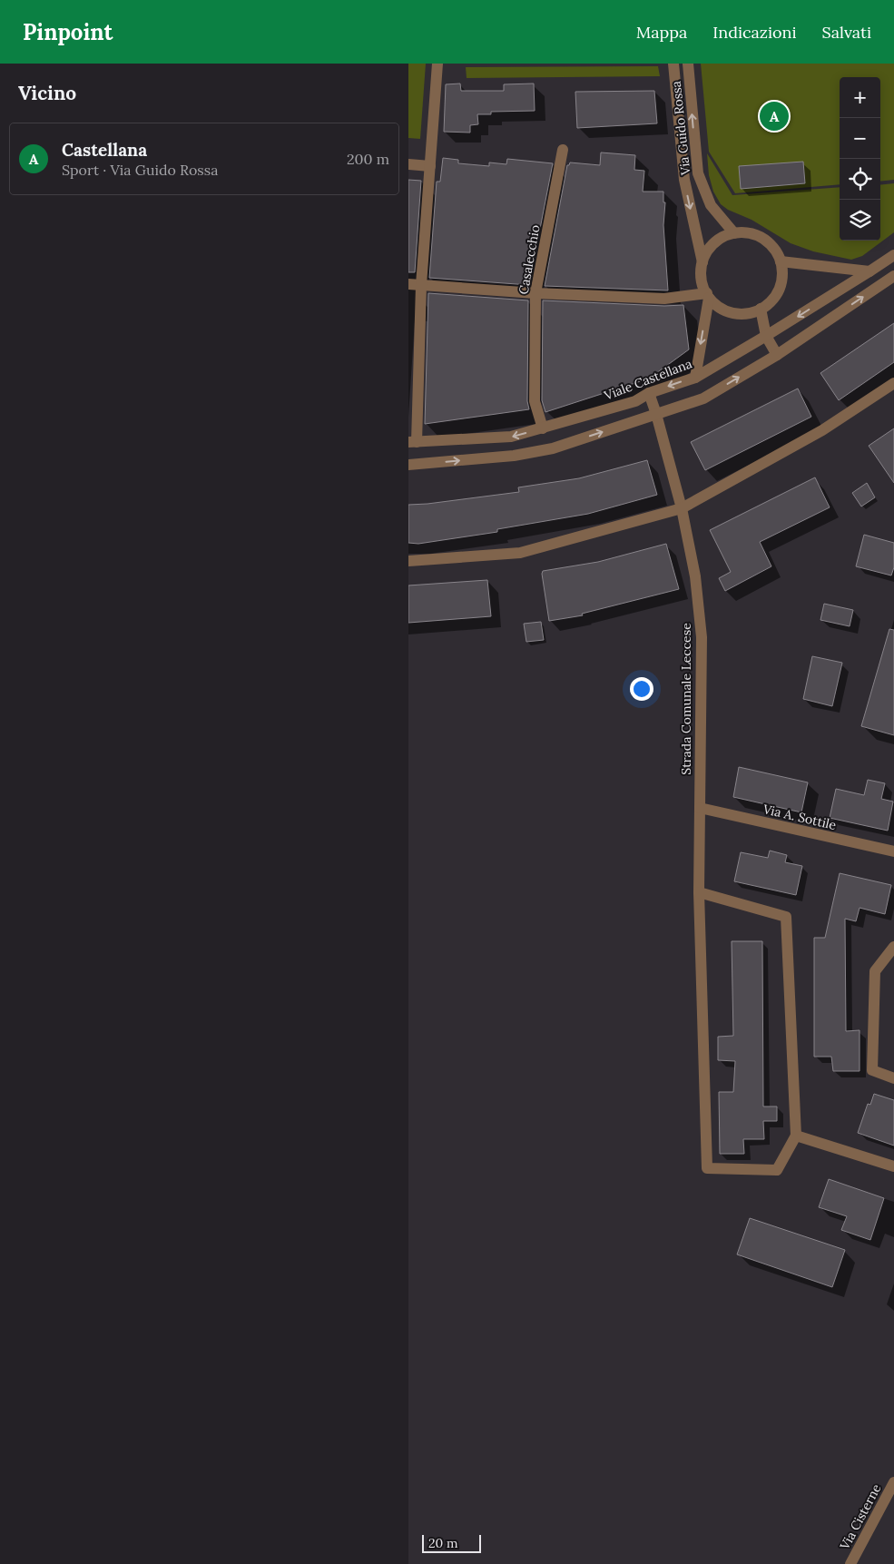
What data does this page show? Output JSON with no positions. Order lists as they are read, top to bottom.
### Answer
{
  "streets": {
    "street": [
      "Via Guido Rossa",
      "Casalecchio",
      "Viale Castellana",
      "Strada Comunale Leccese",
      "Via A. Sottile",
      "Via Cisterne"
    ]
  },
  "crossings": [
    ["Casalecchio", "Viale Castellana"],
    ["Viale Castellana", "Strada Comunale Leccese"],
    ["Strada Comunale Leccese", "Via A. Sottile"]
  ],
  "scale_bar": "20 m",
  "page": {
    "header": "Pinpoint",
    "nav": ["Mappa", "Indicazioni", "Salvati"],
    "heading": "Vicino",
    "map_buttons": ["+", "−"],
    "pins": "A",
    "list": [
      {
        "mark": "A",
        "name": "Castellana",
        "note": "Sport · Via Guido Rossa",
        "value": "200 m"
      }
    ],
    "scale": "20 m"
  }
}
